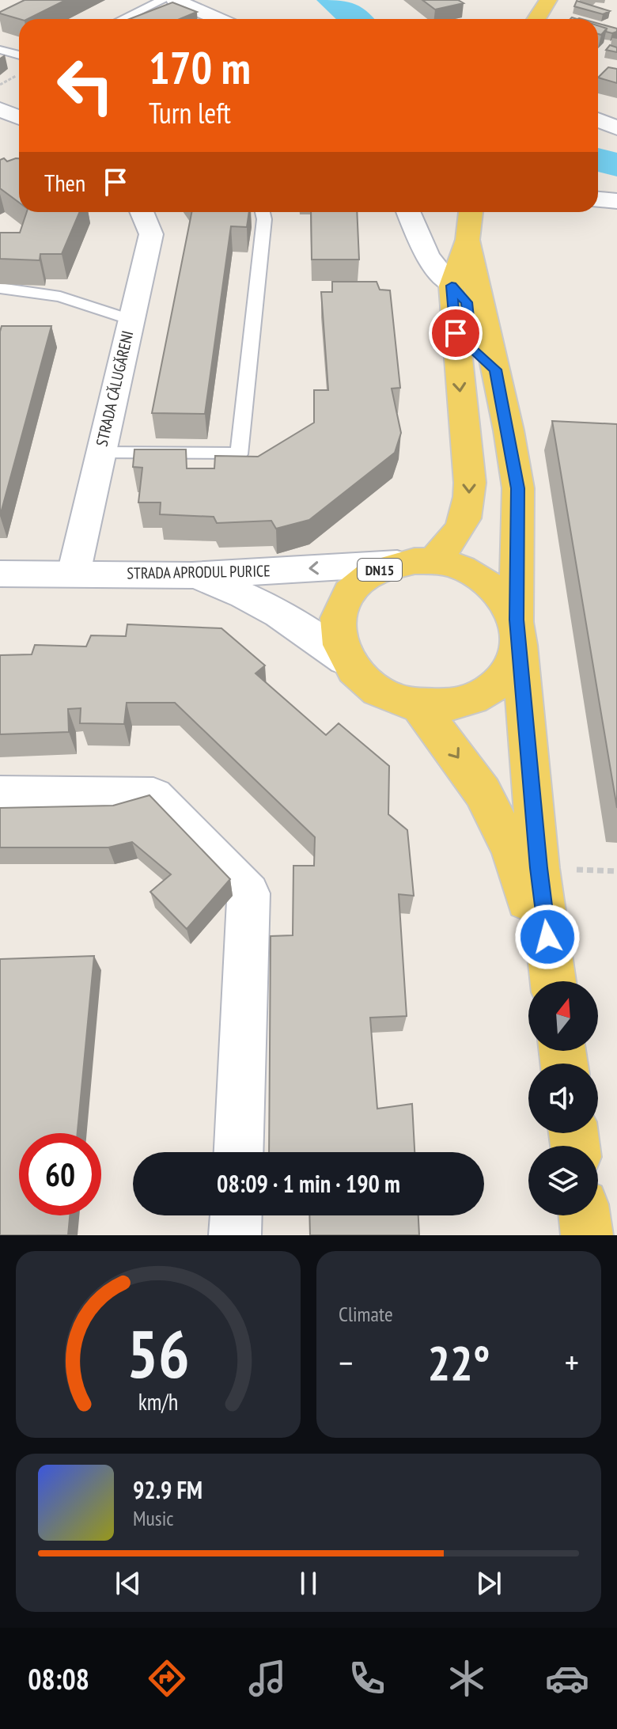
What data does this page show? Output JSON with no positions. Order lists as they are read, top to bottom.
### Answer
{
  "streets": {
    "main road": ["DN15"],
    "street": ["STRADA CĂLUGĂRENI", "STRADA APRODUL PURICE"]
  },
  "crossings": [
    ["STRADA CĂLUGĂRENI", "STRADA APRODUL PURICE"],
    ["DN15", "STRADA APRODUL PURICE"]
  ],
  "one_way": ["STRADA APRODUL PURICE"],
  "north": "top",
  "page": {
    "turn": ["170 m", "Turn left"],
    "then": "Then",
    "limit": "60",
    "trip": "08:09 · 1 min · 190 m",
    "tile": "Climate",
    "heat": ["−", "22°", "+"],
    "song": ["92.9 FM", "Music"],
    "tabs": "08:08",
    "gauge": ["56", "km/h"]
  }
}
